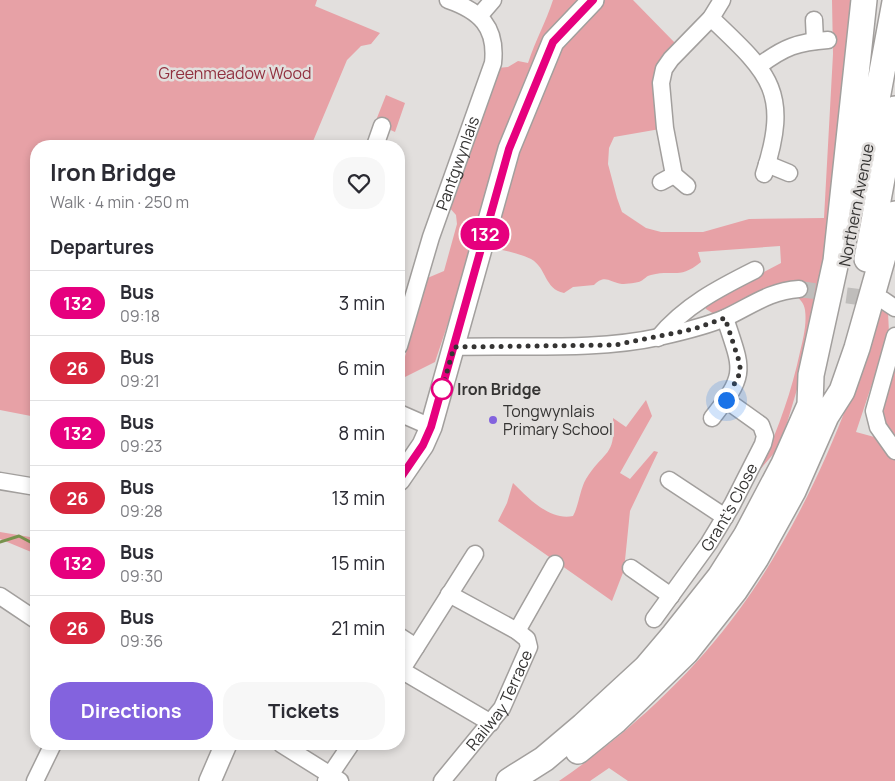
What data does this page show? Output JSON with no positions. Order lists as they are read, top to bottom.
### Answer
{
  "streets": {
    "highway": ["Northern Avenue"],
    "street": ["Pantgwynlais", "Grant's Close", "Railway Terrace"]
  },
  "parks": ["Greenmeadow Wood"],
  "places": ["Iron Bridge", "Tongwynlais Primary School"],
  "lines": ["bus line 132"],
  "page": {
    "on_map": "132",
    "heading": [
      ["Iron Bridge", "Walk · 4 min · 250 m"],
      "Departures"
    ],
    "list": [
      {
        "mark": "132",
        "name": "Bus",
        "note": "09:18",
        "value": "3 min"
      },
      {
        "mark": "26",
        "name": "Bus",
        "note": "09:21",
        "value": "6 min"
      },
      {
        "mark": "132",
        "name": "Bus",
        "note": "09:23",
        "value": "8 min"
      },
      {
        "mark": "26",
        "name": "Bus",
        "note": "09:28",
        "value": "13 min"
      },
      {
        "mark": "132",
        "name": "Bus",
        "note": "09:30",
        "value": "15 min"
      },
      {
        "mark": "26",
        "name": "Bus",
        "note": "09:36",
        "value": "21 min"
      }
    ],
    "buttons": ["Directions", "Tickets"]
  }
}
